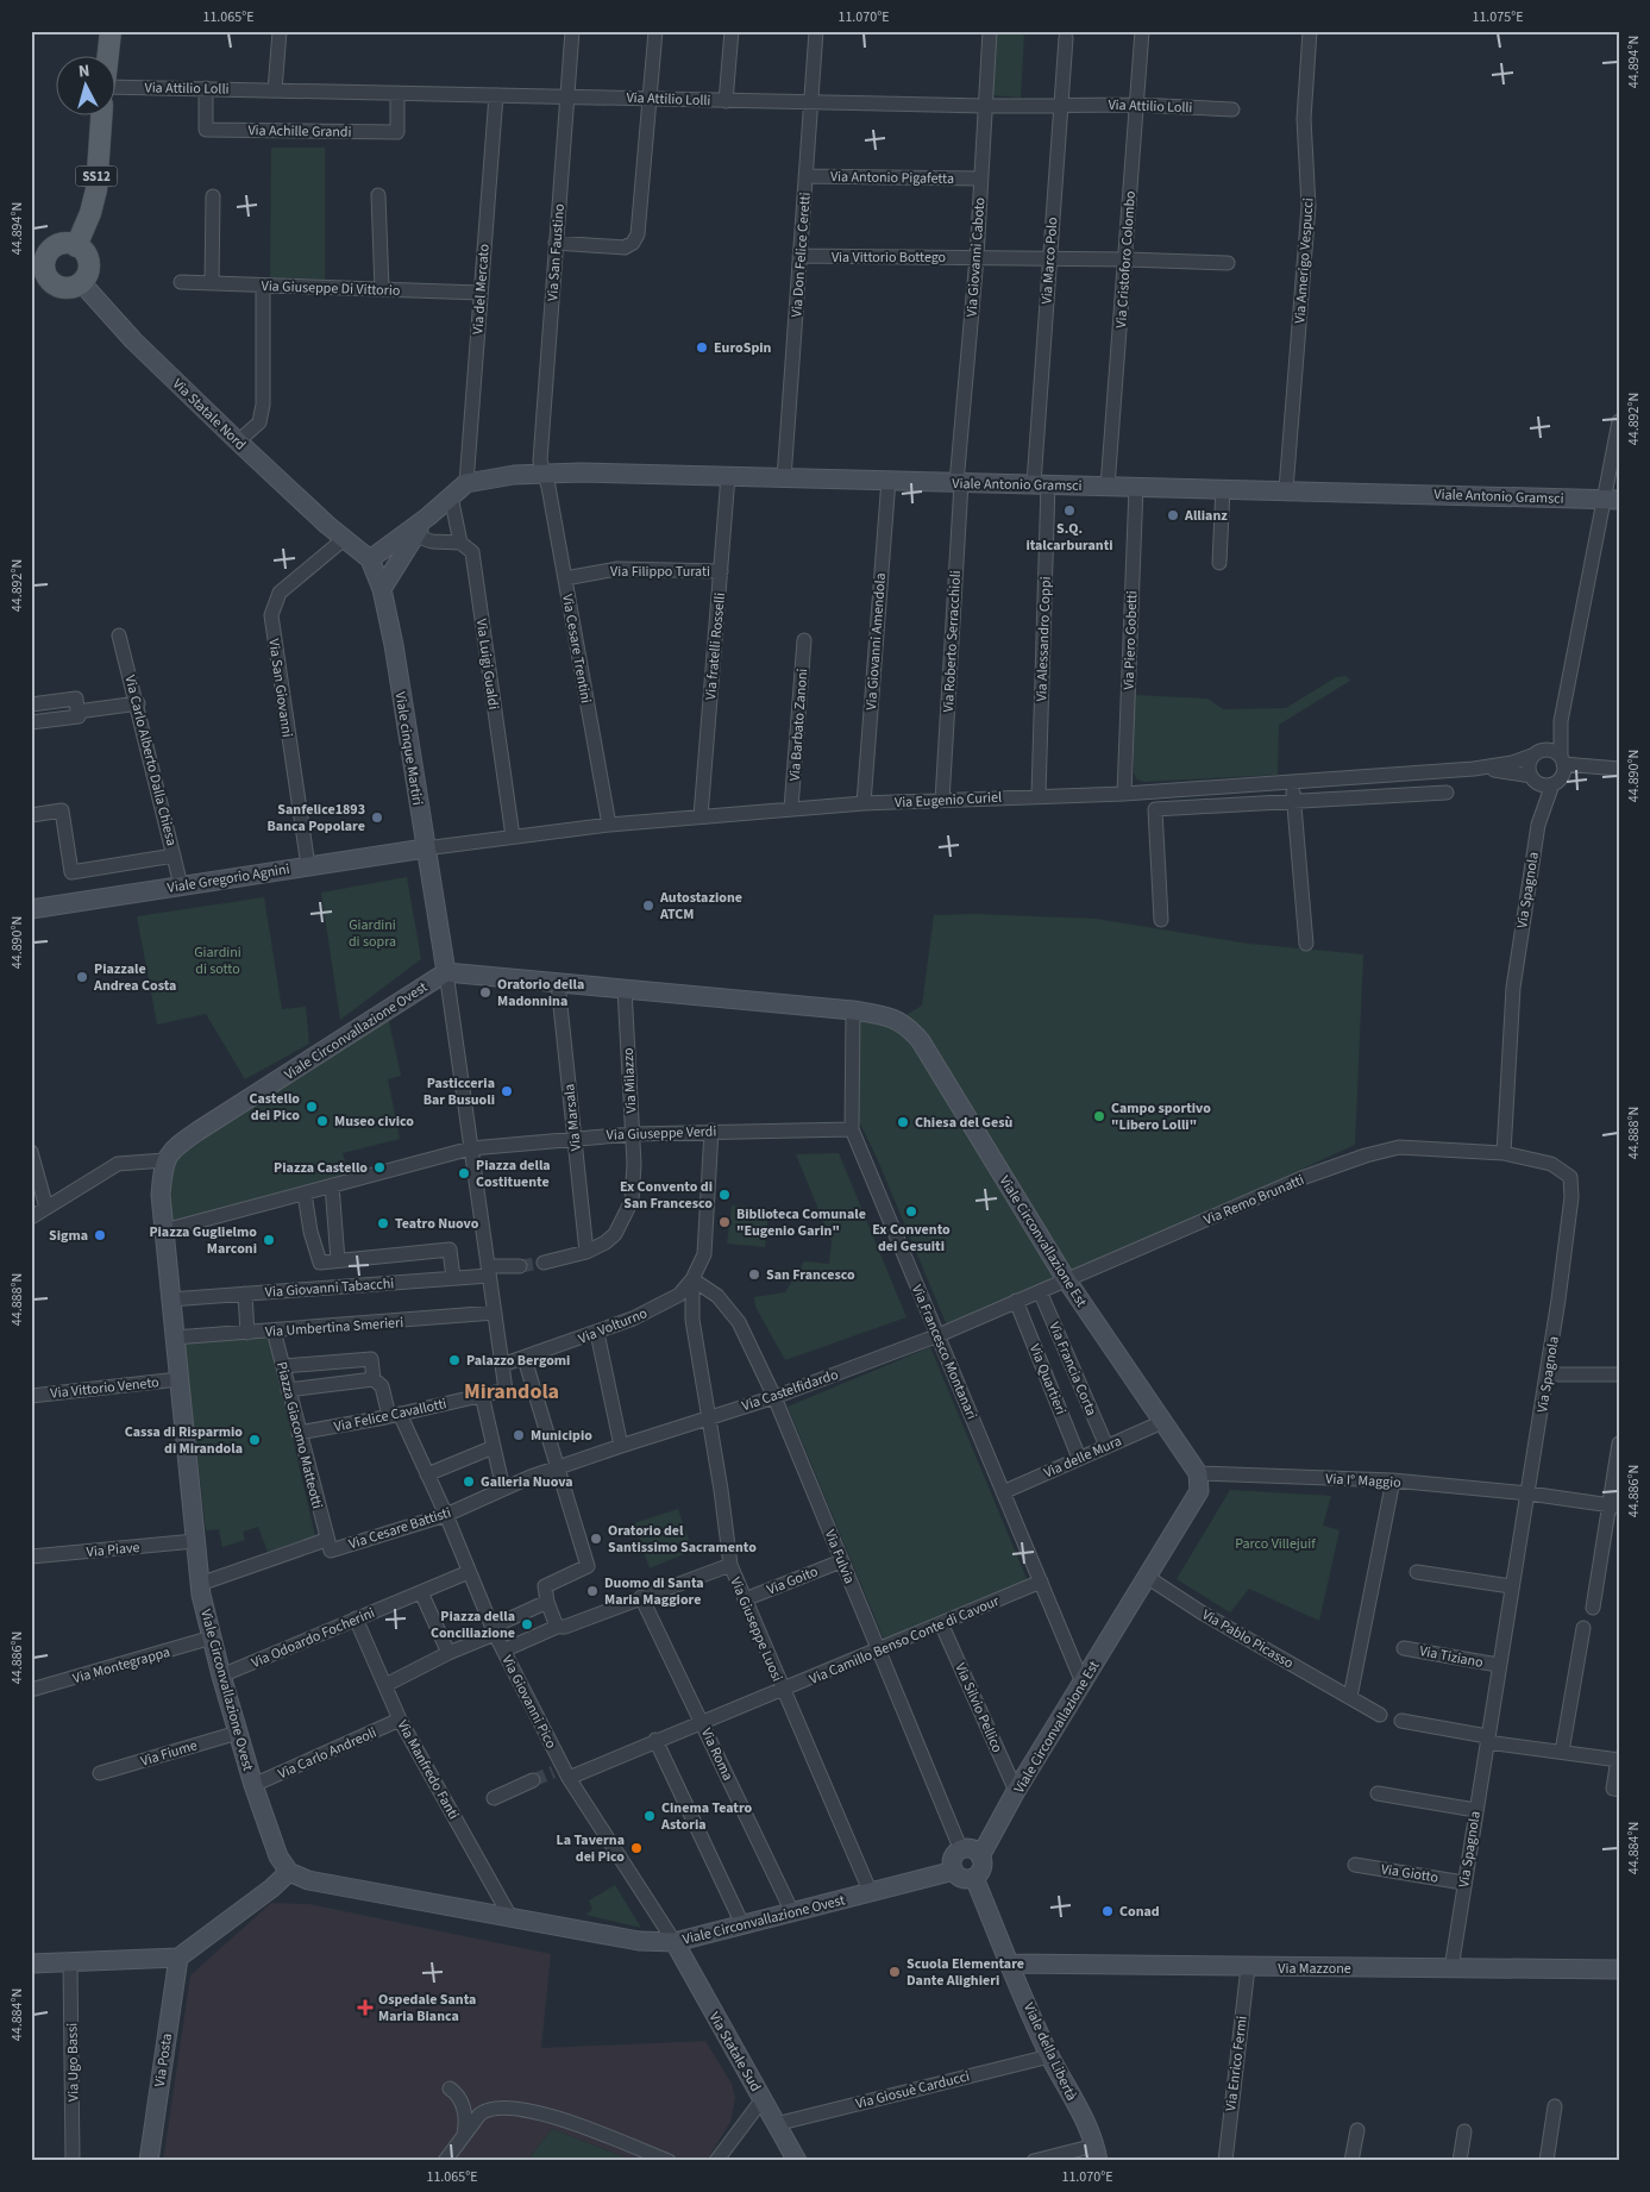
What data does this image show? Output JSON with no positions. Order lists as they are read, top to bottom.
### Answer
{
  "streets": {
    "main road": [
      "SS12",
      "Via Statale Nord",
      "Viale Antonio Gramsci",
      "Viale cinque Martiri",
      "Viale Gregorio Agnini",
      "Viale Circonvallazione Ovest",
      "Viale Circonvallazione Est",
      "Via Mazzone",
      "Via Statale Sud",
      "Viale della Libertà",
      "Via Posta"
    ],
    "street": [
      "Via Attilio Lolli",
      "Via Achille Grandi",
      "Via Antonio Pigafetta",
      "Via San Faustino",
      "Via Don Felice Ceretti",
      "Via Vittorio Bottego",
      "Via Giovanni Caboto",
      "Via Cristoforo Colombo",
      "Via Marco Polo",
      "Via Amerigo Vespucci",
      "Via Giuseppe Di Vittorio",
      "Via del Mercato",
      "Via Filippo Turati",
      "Via Alessandro Coppi",
      "Via Piero Gobetti",
      "Via Giovanni Amendola",
      "Via Roberto Serracchioli",
      "Via fratelli Rosselli",
      "Via Cesare Trentini",
      "Via Luigi Gualdi",
      "Via San Giovanni",
      "Via Barbato Zanoni",
      "Via Carlo Alberto Dalla Chiesa",
      "Via Eugenio Curiel",
      "Via Spagnola",
      "Via Milazzo",
      "Via Marsala",
      "Via Giuseppe Verdi",
      "Via Remo Brunatti",
      "Via Giovanni Tabacchi",
      "Via Volturno",
      "Via Umbertina Smerieri",
      "Via Francesco Montanari",
      "Via Francia Corta",
      "Via Quartieri",
      "Via Vittorio Veneto",
      "Via Castelfidardo",
      "Via Felice Cavallotti",
      "Piazza Giacomo Matteotti",
      "Via delle Mura",
      "Via I° Maggio",
      "Via Cesare Battisti",
      "Via Piave",
      "Via Fulvia",
      "Via Goito",
      "Via Giuseppe Luosi",
      "Via Odoardo Focherini",
      "Via Pablo Picasso",
      "Via Camillo Benso Conte di Cavour",
      "Via Tiziano",
      "Via Montegrappa",
      "Via Giovanni Pico",
      "Via Silvio Pellico",
      "Via Fiume",
      "Via Carlo Andreoli",
      "Via Roma",
      "Via Manfredo Fanti",
      "Via Giotto",
      "Via Ugo Bassi",
      "Via Enrico Fermi",
      "Via Giosuè Carducci"
    ]
  },
  "crossings": [
    ["Via Attilio Lolli", "Via Achille Grandi"],
    ["Via Attilio Lolli", "Via San Faustino"],
    ["Via Attilio Lolli", "Via Don Felice Ceretti"],
    ["Via Attilio Lolli", "Via Giovanni Caboto"],
    ["Via Attilio Lolli", "Via Cristoforo Colombo"],
    ["Via Attilio Lolli", "Via Marco Polo"],
    ["Via Attilio Lolli", "Via del Mercato"],
    ["SS12", "Via Statale Nord"],
    ["Via Antonio Pigafetta", "Via Don Felice Ceretti"],
    ["Via Antonio Pigafetta", "Via Giovanni Caboto"],
    ["Via San Faustino", "Viale Antonio Gramsci"],
    ["Via San Faustino", "Via Cesare Trentini"],
    ["Via Don Felice Ceretti", "Via Vittorio Bottego"],
    ["Via Don Felice Ceretti", "Viale Antonio Gramsci"],
    ["Via Vittorio Bottego", "Via Giovanni Caboto"],
    ["Via Vittorio Bottego", "Via Cristoforo Colombo"],
    ["Via Vittorio Bottego", "Via Marco Polo"],
    ["Via Giovanni Caboto", "Viale Antonio Gramsci"],
    ["Via Giovanni Caboto", "Via Roberto Serracchioli"],
    ["Via Cristoforo Colombo", "Viale Antonio Gramsci"],
    ["Via Marco Polo", "Viale Antonio Gramsci"],
    ["Via Marco Polo", "Via Alessandro Coppi"],
    ["Via Amerigo Vespucci", "Viale Antonio Gramsci"],
    ["Via Giuseppe Di Vittorio", "Via del Mercato"],
    ["Via del Mercato", "Viale Antonio Gramsci"],
    ["Via Statale Nord", "Via San Giovanni"],
    ["Via Statale Nord", "Viale cinque Martiri"],
    ["Viale Antonio Gramsci", "Via Alessandro Coppi"],
    ["Viale Antonio Gramsci", "Via Piero Gobetti"],
    ["Viale Antonio Gramsci", "Via Giovanni Amendola"],
    ["Viale Antonio Gramsci", "Via Roberto Serracchioli"],
    ["Viale Antonio Gramsci", "Via fratelli Rosselli"],
    ["Viale Antonio Gramsci", "Via Cesare Trentini"],
    ["Viale Antonio Gramsci", "Via Spagnola"],
    ["Via Filippo Turati", "Via fratelli Rosselli"],
    ["Via Filippo Turati", "Via Cesare Trentini"],
    ["Via Alessandro Coppi", "Via Eugenio Curiel"],
    ["Via Piero Gobetti", "Via Eugenio Curiel"],
    ["Via Giovanni Amendola", "Via Eugenio Curiel"],
    ["Via Roberto Serracchioli", "Via Eugenio Curiel"],
    ["Via fratelli Rosselli", "Via Eugenio Curiel"],
    ["Via Cesare Trentini", "Via Eugenio Curiel"],
    ["Via Luigi Gualdi", "Via Eugenio Curiel"],
    ["Via San Giovanni", "Viale cinque Martiri"],
    ["Via San Giovanni", "Viale Gregorio Agnini"],
    ["Via Barbato Zanoni", "Via Eugenio Curiel"],
    ["Viale cinque Martiri", "Via Eugenio Curiel"],
    ["Viale cinque Martiri", "Viale Gregorio Agnini"],
    ["Viale cinque Martiri", "Viale Circonvallazione Ovest"],
    ["Viale cinque Martiri", "Viale Circonvallazione Est"],
    ["Via Carlo Alberto Dalla Chiesa", "Viale Gregorio Agnini"],
    ["Via Eugenio Curiel", "Viale Gregorio Agnini"],
    ["Via Eugenio Curiel", "Via Spagnola"],
    ["Via Spagnola", "Via Remo Brunatti"],
    ["Via Spagnola", "Via I° Maggio"],
    ["Via Spagnola", "Via Tiziano"],
    ["Via Spagnola", "Via Giotto"],
    ["Via Spagnola", "Via Mazzone"],
    ["Viale Circonvallazione Ovest", "Viale Circonvallazione Est"],
    ["Viale Circonvallazione Ovest", "Via Giovanni Tabacchi"],
    ["Viale Circonvallazione Ovest", "Via Umbertina Smerieri"],
    ["Viale Circonvallazione Ovest", "Via Vittorio Veneto"],
    ["Viale Circonvallazione Ovest", "Via Cesare Battisti"],
    ["Viale Circonvallazione Ovest", "Via Piave"],
    ["Viale Circonvallazione Ovest", "Via Fulvia"],
    ["Viale Circonvallazione Ovest", "Via Giuseppe Luosi"],
    ["Viale Circonvallazione Ovest", "Via Odoardo Focherini"],
    ["Viale Circonvallazione Ovest", "Via Montegrappa"],
    ["Viale Circonvallazione Ovest", "Via Giovanni Pico"],
    ["Viale Circonvallazione Ovest", "Via Fiume"],
    ["Viale Circonvallazione Ovest", "Via Carlo Andreoli"],
    ["Viale Circonvallazione Ovest", "Via Roma"],
    ["Viale Circonvallazione Ovest", "Via Manfredo Fanti"],
    ["Viale Circonvallazione Ovest", "Via Statale Sud"],
    ["Viale Circonvallazione Ovest", "Viale della Libertà"],
    ["Via Milazzo", "Via Marsala"],
    ["Via Milazzo", "Via Giuseppe Verdi"],
    ["Via Milazzo", "Viale Circonvallazione Est"],
    ["Via Marsala", "Via Giuseppe Verdi"],
    ["Via Marsala", "Viale Circonvallazione Est"],
    ["Via Giuseppe Verdi", "Via Francesco Montanari"],
    ["Via Remo Brunatti", "Viale Circonvallazione Est"],
    ["Via Remo Brunatti", "Via Francia Corta"],
    ["Via Remo Brunatti", "Via Quartieri"],
    ["Via Remo Brunatti", "Via Castelfidardo"],
    ["Viale Circonvallazione Est", "Via Francesco Montanari"],
    ["Viale Circonvallazione Est", "Via delle Mura"],
    ["Viale Circonvallazione Est", "Via I° Maggio"],
    ["Viale Circonvallazione Est", "Via Fulvia"],
    ["Viale Circonvallazione Est", "Via Pablo Picasso"],
    ["Viale Circonvallazione Est", "Via Silvio Pellico"],
    ["Viale Circonvallazione Est", "Viale della Libertà"],
    ["Via Volturno", "Via Fulvia"],
    ["Via Volturno", "Via Giuseppe Luosi"],
    ["Via Umbertina Smerieri", "Piazza Giacomo Matteotti"],
    ["Via Francesco Montanari", "Via Castelfidardo"],
    ["Via Francesco Montanari", "Via delle Mura"],
    ["Via Francesco Montanari", "Via Camillo Benso Conte di Cavour"],
    ["Via Francia Corta", "Via delle Mura"],
    ["Via Quartieri", "Via Castelfidardo"],
    ["Via Quartieri", "Via delle Mura"],
    ["Via Castelfidardo", "Via Cesare Battisti"],
    ["Via Castelfidardo", "Via Fulvia"],
    ["Via Castelfidardo", "Via Giuseppe Luosi"],
    ["Via Felice Cavallotti", "Piazza Giacomo Matteotti"],
    ["Via Felice Cavallotti", "Via Giovanni Pico"],
    ["Piazza Giacomo Matteotti", "Via Cesare Battisti"],
    ["Piazza Giacomo Matteotti", "Via Giovanni Pico"],
    ["Via Cesare Battisti", "Via Giovanni Pico"],
    ["Via Fulvia", "Via Goito"],
    ["Via Fulvia", "Via Giuseppe Luosi"],
    ["Via Fulvia", "Via Camillo Benso Conte di Cavour"],
    ["Via Fulvia", "Viale della Libertà"],
    ["Via Goito", "Via Giuseppe Luosi"],
    ["Via Giuseppe Luosi", "Via Camillo Benso Conte di Cavour"],
    ["Via Odoardo Focherini", "Via Giovanni Pico"],
    ["Via Odoardo Focherini", "Via Manfredo Fanti"],
    ["Via Camillo Benso Conte di Cavour", "Via Giovanni Pico"],
    ["Via Camillo Benso Conte di Cavour", "Via Silvio Pellico"],
    ["Via Camillo Benso Conte di Cavour", "Via Roma"],
    ["Via Giovanni Pico", "Via Statale Sud"],
    ["Via Carlo Andreoli", "Via Manfredo Fanti"],
    ["Via Mazzone", "Viale della Libertà"],
    ["Via Mazzone", "Via Enrico Fermi"],
    ["Via Statale Sud", "Via Giosuè Carducci"],
    ["Viale della Libertà", "Via Giosuè Carducci"]
  ],
  "districts": ["Mirandola"],
  "parks": ["Giardini di sopra", "Giardini di sotto", "Parco Villejuif"],
  "places": {
    "other": [
      "EuroSpin",
      "S.Q. italcarburanti",
      "Allianz",
      "Sanfelice1893 Banca Popolare",
      "Autostazione ATCM",
      "Piazzale Andrea Costa",
      "Oratorio della Madonnina",
      "Pasticceria Bar Busuoli",
      "Castello dei Pico",
      "Campo sportivo \"Libero Lolli\"",
      "Museo civico",
      "Chiesa del Gesù",
      "Piazza Castello",
      "Piazza della Costituente",
      "Ex Convento di San Francesco",
      "Ex Convento dei Gesuiti",
      "Biblioteca Comunale \"Eugenio Garin\"",
      "Teatro Nuovo",
      "Sigma",
      "Piazza Guglielmo Marconi",
      "San Francesco",
      "Palazzo Bergomi",
      "Municipio",
      "Cassa di Risparmio di Mirandola",
      "Galleria Nuova",
      "Oratorio del Santissimo Sacramento",
      "Duomo di Santa Maria Maggiore",
      "Piazza della Conciliazione",
      "Cinema Teatro Astoria",
      "La Taverna dei Pico",
      "Conad",
      "Scuola Elementare Dante Alighieri"
    ],
    "health": ["Ospedale Santa Maria Bianca"]
  },
  "north": "top",
  "coordinates": [
    "11.065°E",
    "11.070°E",
    "11.075°E",
    "44.894°N",
    "44.892°N",
    "44.890°N",
    "44.888°N",
    "44.886°N",
    "44.884°N"
  ]
}
